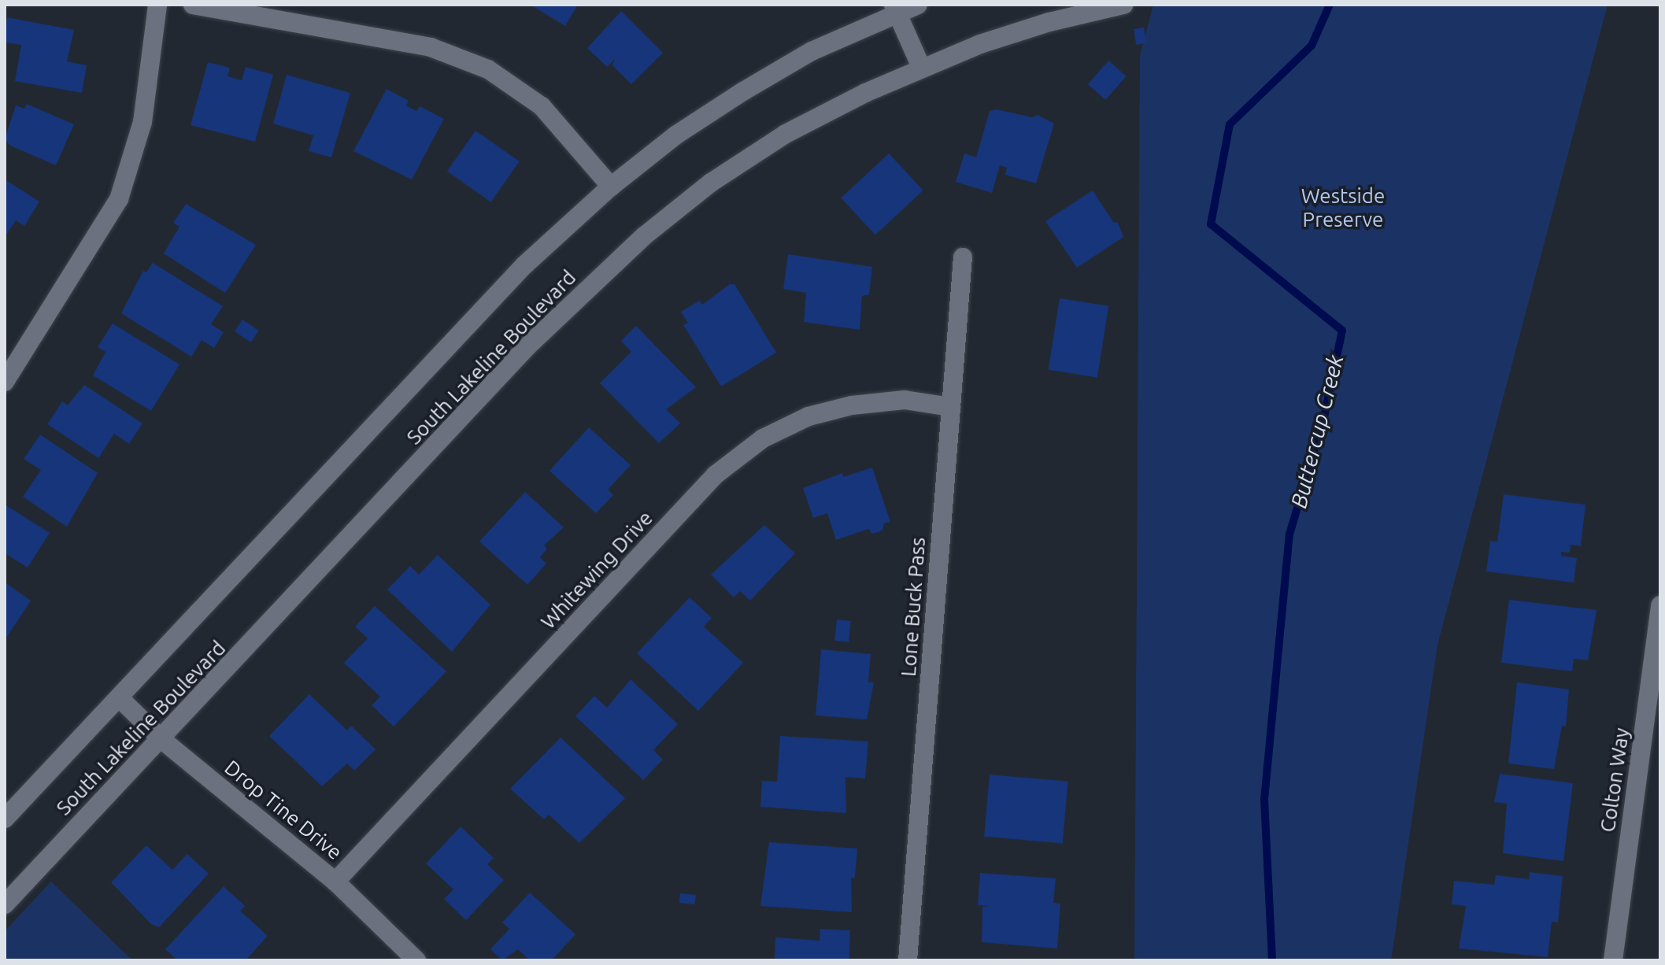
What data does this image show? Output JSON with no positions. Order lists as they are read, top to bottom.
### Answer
{
  "streets": {
    "street": [
      "South Lakeline Boulevard",
      "Whitewing Drive",
      "Lone Buck Pass",
      "Colton Way",
      "Drop Tine Drive"
    ]
  },
  "crossings": [
    ["South Lakeline Boulevard", "Drop Tine Drive"],
    ["Whitewing Drive", "Lone Buck Pass"],
    ["Whitewing Drive", "Drop Tine Drive"]
  ],
  "water": ["Buttercup Creek"],
  "parks": ["Westside Preserve"]
}
